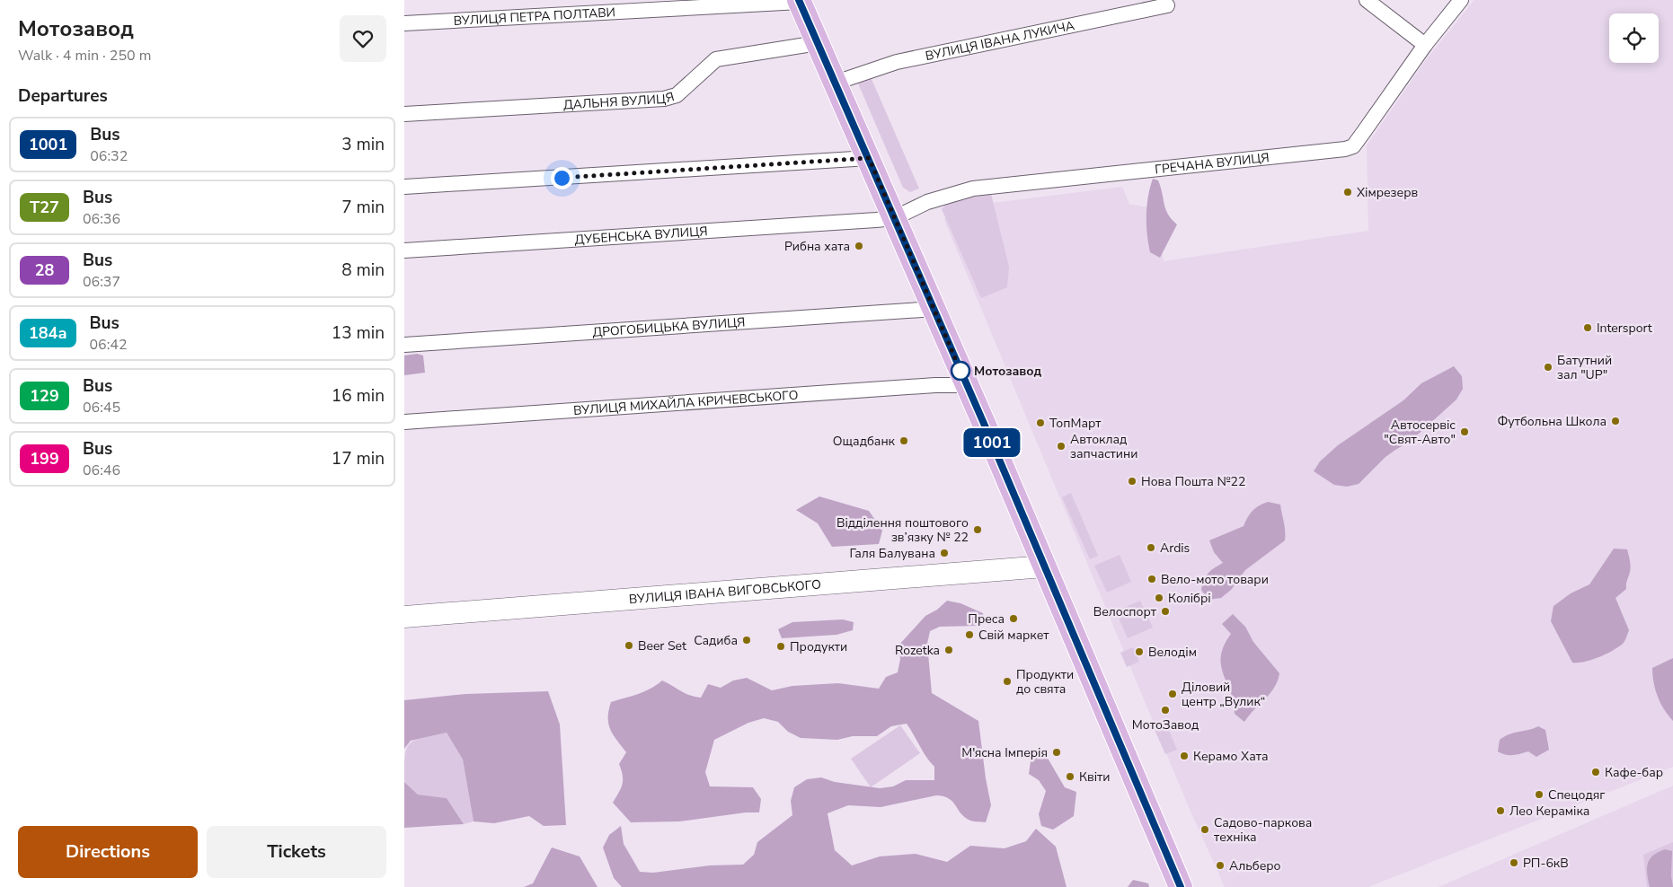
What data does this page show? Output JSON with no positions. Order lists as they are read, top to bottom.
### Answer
{
  "streets": {
    "main road": ["ВУЛИЦЯ ІВАНА ВИГОВСЬКОГО"],
    "street": [
      "ВУЛИЦЯ ПЕТРА ПОЛТАВИ",
      "ВУЛИЦЯ ІВАНА ЛУКИЧА",
      "ДАЛЬНЯ ВУЛИЦЯ",
      "ГРЕЧАНА ВУЛИЦЯ",
      "ДУБЕНСЬКА ВУЛИЦЯ",
      "ДРОГОБИЦЬКА ВУЛИЦЯ",
      "ВУЛИЦЯ МИХАЙЛА КРИЧЕВСЬКОГО"
    ]
  },
  "crossings": [
    ["ГРЕЧАНА ВУЛИЦЯ", "ДУБЕНСЬКА ВУЛИЦЯ"]
  ],
  "places": [
    "Хімрезерв",
    "Рибна хата",
    "Intersport",
    "Батутний зал \"UP\"",
    "Мотозавод",
    "Футбольна Школа",
    "ТопМарт",
    "Автосервіс \"Свят-Авто\"",
    "Ощадбанк",
    "Автоклад запчастини",
    "Нова Пошта №22",
    "Відділення поштового зв’язку № 22",
    "Ardis",
    "Галя Балувана",
    "Вело-мото товари",
    "Колібрі",
    "Велоспорт",
    "Преса",
    "Свій маркет",
    "Садиба",
    "Beer Set",
    "Продукти",
    "Rozetka",
    "Велодім",
    "Продукти до свята",
    "Діловий центр „Вулик“",
    "МотоЗавод",
    "М'ясна Імперія",
    "Керамо Хата",
    "Кафе-бар",
    "Квіти",
    "Спецодяг",
    "Лео Кераміка",
    "Садово-паркова техніка",
    "РП-6кВ",
    "Альберо"
  ],
  "lines": ["bus line 1001"],
  "page": {
    "heading": [
      ["Мотозавод", "Walk · 4 min · 250 m"],
      "Departures"
    ],
    "on_map": "1001",
    "list": [
      {
        "mark": "1001",
        "name": "Bus",
        "note": "06:32",
        "value": "3 min"
      },
      {
        "mark": "Т27",
        "name": "Bus",
        "note": "06:36",
        "value": "7 min"
      },
      {
        "mark": "28",
        "name": "Bus",
        "note": "06:37",
        "value": "8 min"
      },
      {
        "mark": "184а",
        "name": "Bus",
        "note": "06:42",
        "value": "13 min"
      },
      {
        "mark": "129",
        "name": "Bus",
        "note": "06:45",
        "value": "16 min"
      },
      {
        "mark": "199",
        "name": "Bus",
        "note": "06:46",
        "value": "17 min"
      }
    ],
    "buttons": ["Directions", "Tickets"]
  }
}
